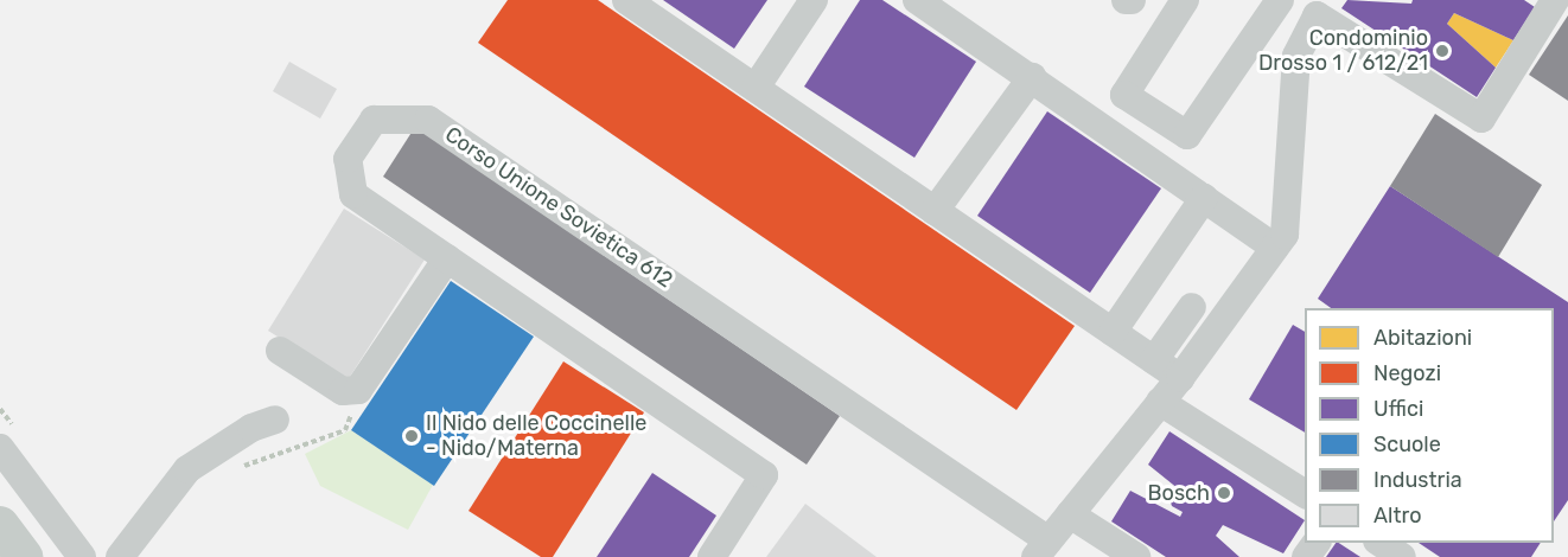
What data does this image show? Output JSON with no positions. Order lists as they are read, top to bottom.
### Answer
{
  "streets": {
    "street": ["Corso Unione Sovietica 612"]
  },
  "places": ["Condominio Drosso 1 / 612/21", "Il Nido delle Coccinelle - Nido/Materna", "Bosch"],
  "legend": [
    "Abitazioni",
    "Negozi",
    "Uffici",
    "Scuole",
    "Industria",
    "Altro"
  ]
}
